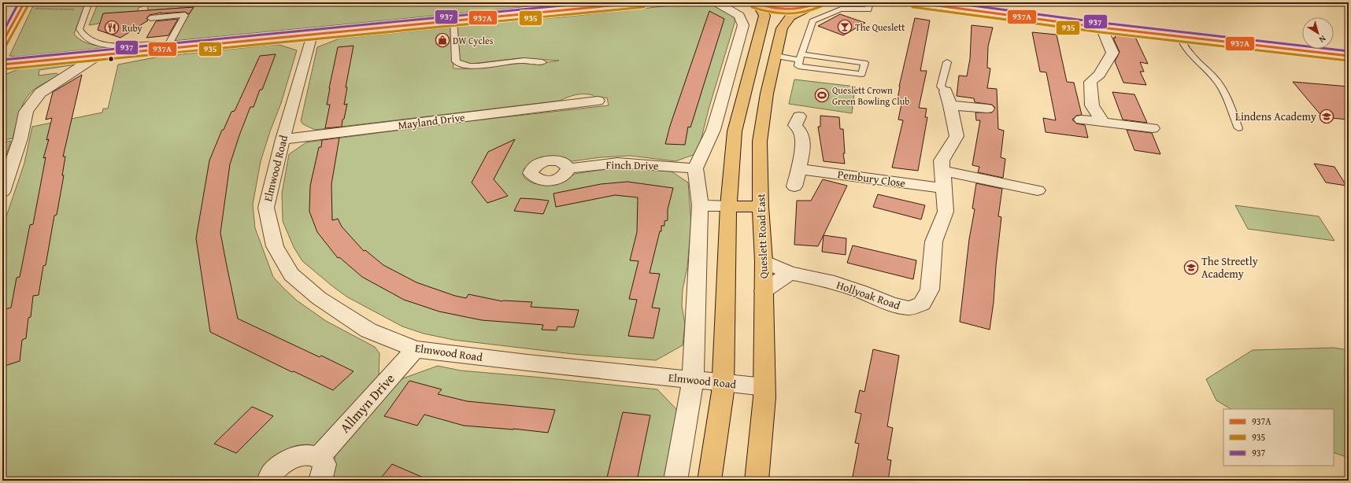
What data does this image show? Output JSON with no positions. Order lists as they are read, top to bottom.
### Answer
{
  "streets": {
    "highway": ["Queslett Road East"],
    "street": [
      "Mayland Drive",
      "Finch Drive",
      "Elmwood Road",
      "Pembury Close",
      "Hollyoak Road",
      "Allmyn Drive"
    ]
  },
  "crossings": [
    ["Mayland Drive", "Elmwood Road"],
    ["Elmwood Road", "Queslett Road East"],
    ["Elmwood Road", "Allmyn Drive"],
    ["Pembury Close", "Hollyoak Road"],
    ["Queslett Road East", "Hollyoak Road"]
  ],
  "places": {
    "bar": ["The Queslett"],
    "restaurant": ["Ruby"],
    "shop": ["DW Cycles"],
    "sports": ["Queslett Crown Green Bowling Club"],
    "school or university": ["Lindens Academy", "The Streetly Academy"]
  },
  "lines": ["transit line 937A", "transit line 937", "transit line 935"],
  "legend": ["937A", "935", "937"],
  "north": "bottom right"
}
